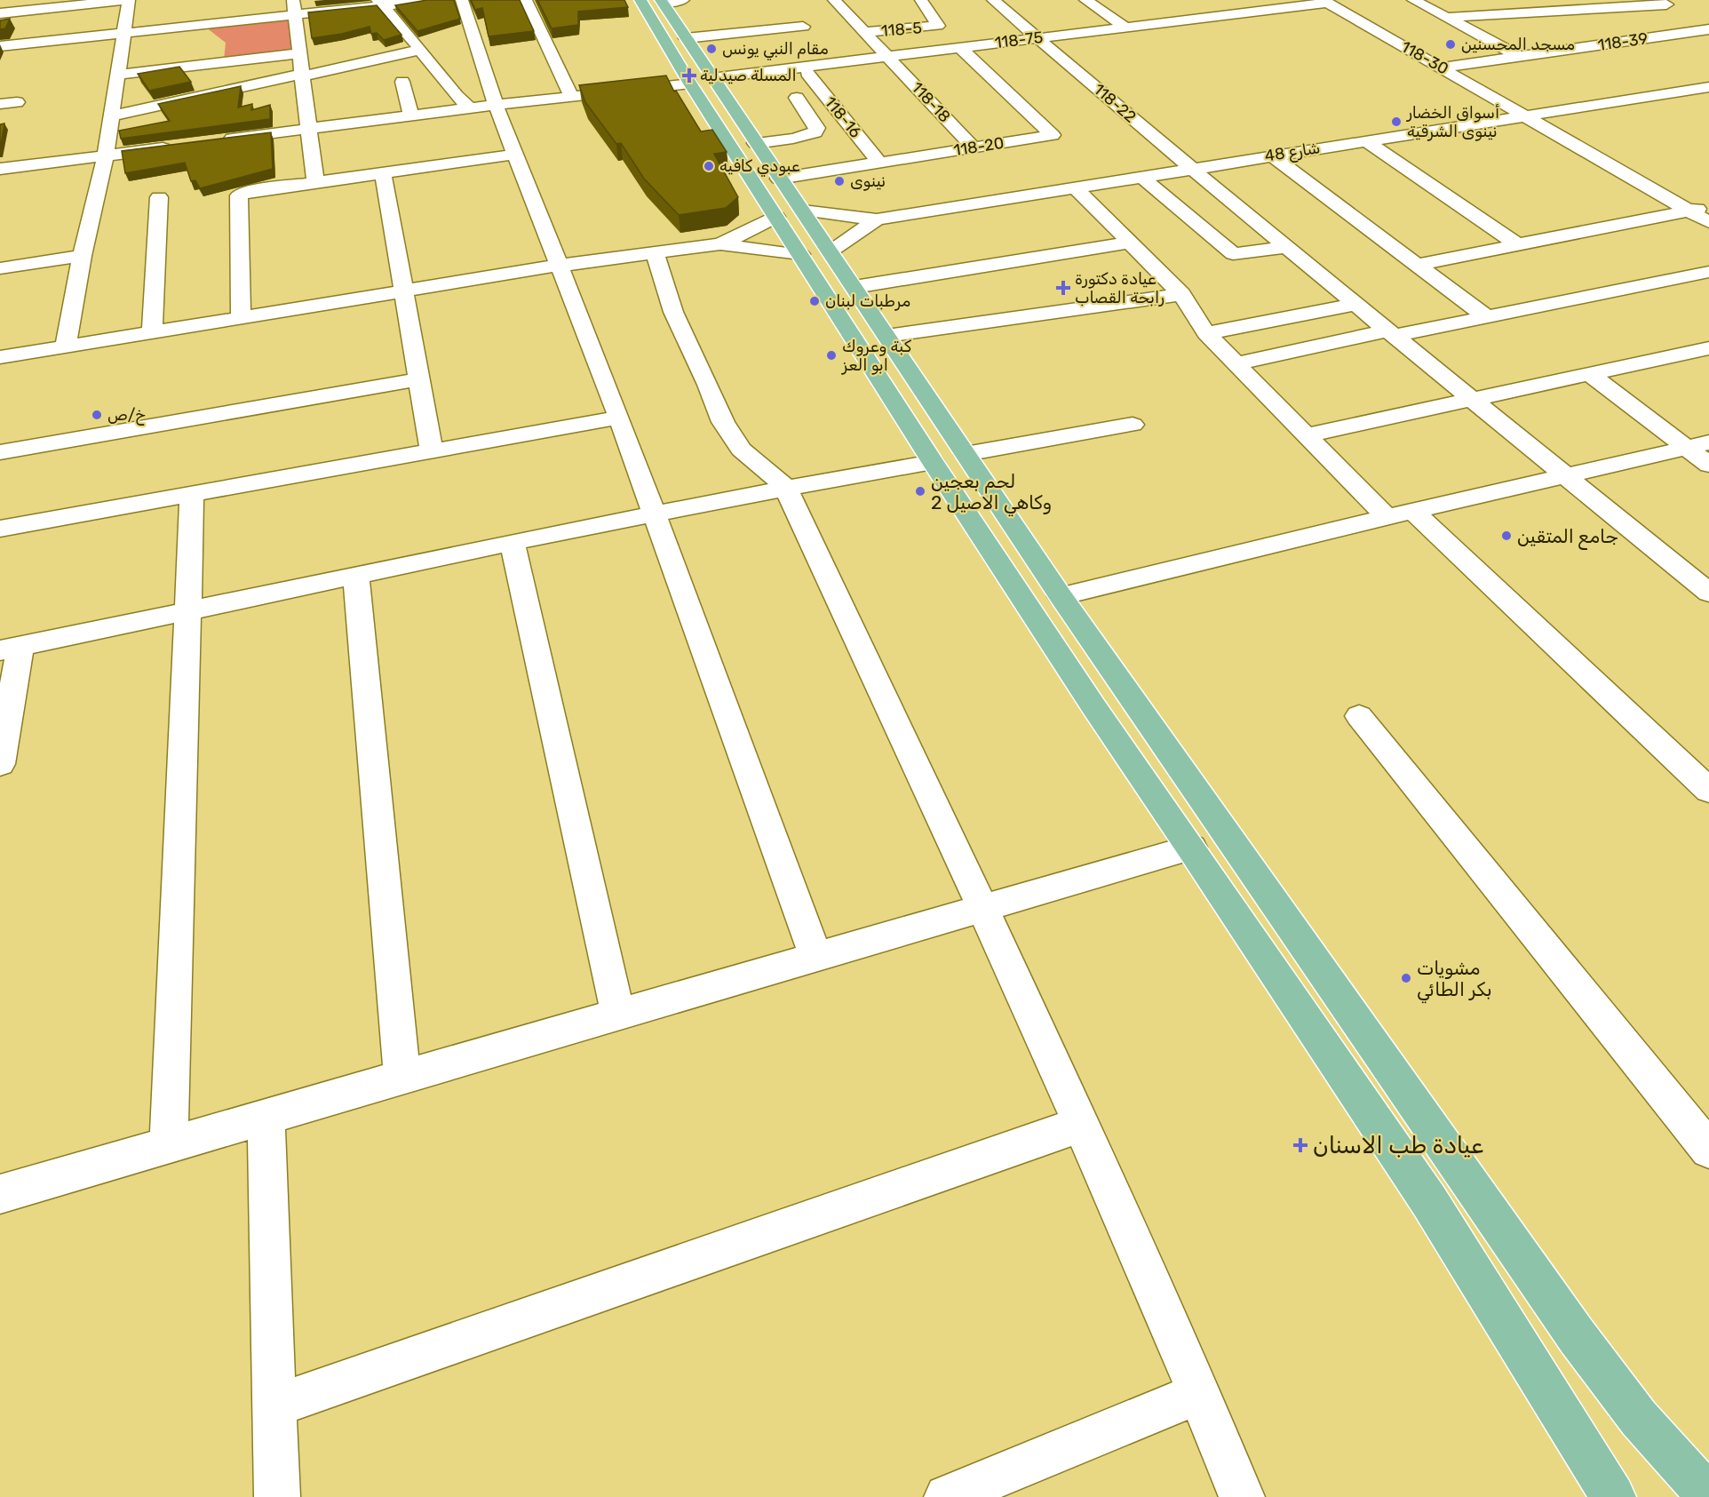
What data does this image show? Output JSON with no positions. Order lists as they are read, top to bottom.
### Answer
{
  "streets": {
    "street": [
      "118-5",
      "118-75",
      "118-39",
      "118-30",
      "118-18",
      "118-22",
      "118-16",
      "118-20",
      "شارع 48"
    ]
  },
  "crossings": [
    ["118-5", "118-18"],
    ["118-75", "118-30"],
    ["118-75", "118-18"],
    ["118-75", "118-22"],
    ["118-75", "118-20"],
    ["118-39", "118-30"],
    ["118-30", "شارع 48"],
    ["118-18", "118-20"],
    ["118-22", "شارع 48"],
    ["118-16", "118-20"]
  ],
  "places": {
    "other": [
      "مسجد المحسنين",
      "مقام النبي يونس",
      "أسواق الخضار نينوى الشرقية",
      "عبودي كافيه",
      "نينوى",
      "مرطبات لبنان",
      "كبة وعروك ابو العز",
      "خ/ص",
      "لحم بعجين وكاهي الاصيل 2",
      "جامع المتقين",
      "مشويات بكر الطائي"
    ],
    "health": ["المسلة صيدلية", "عيادة دكتورة رابحة القصاب", "عيادة طب الاسنان"]
  }
}
